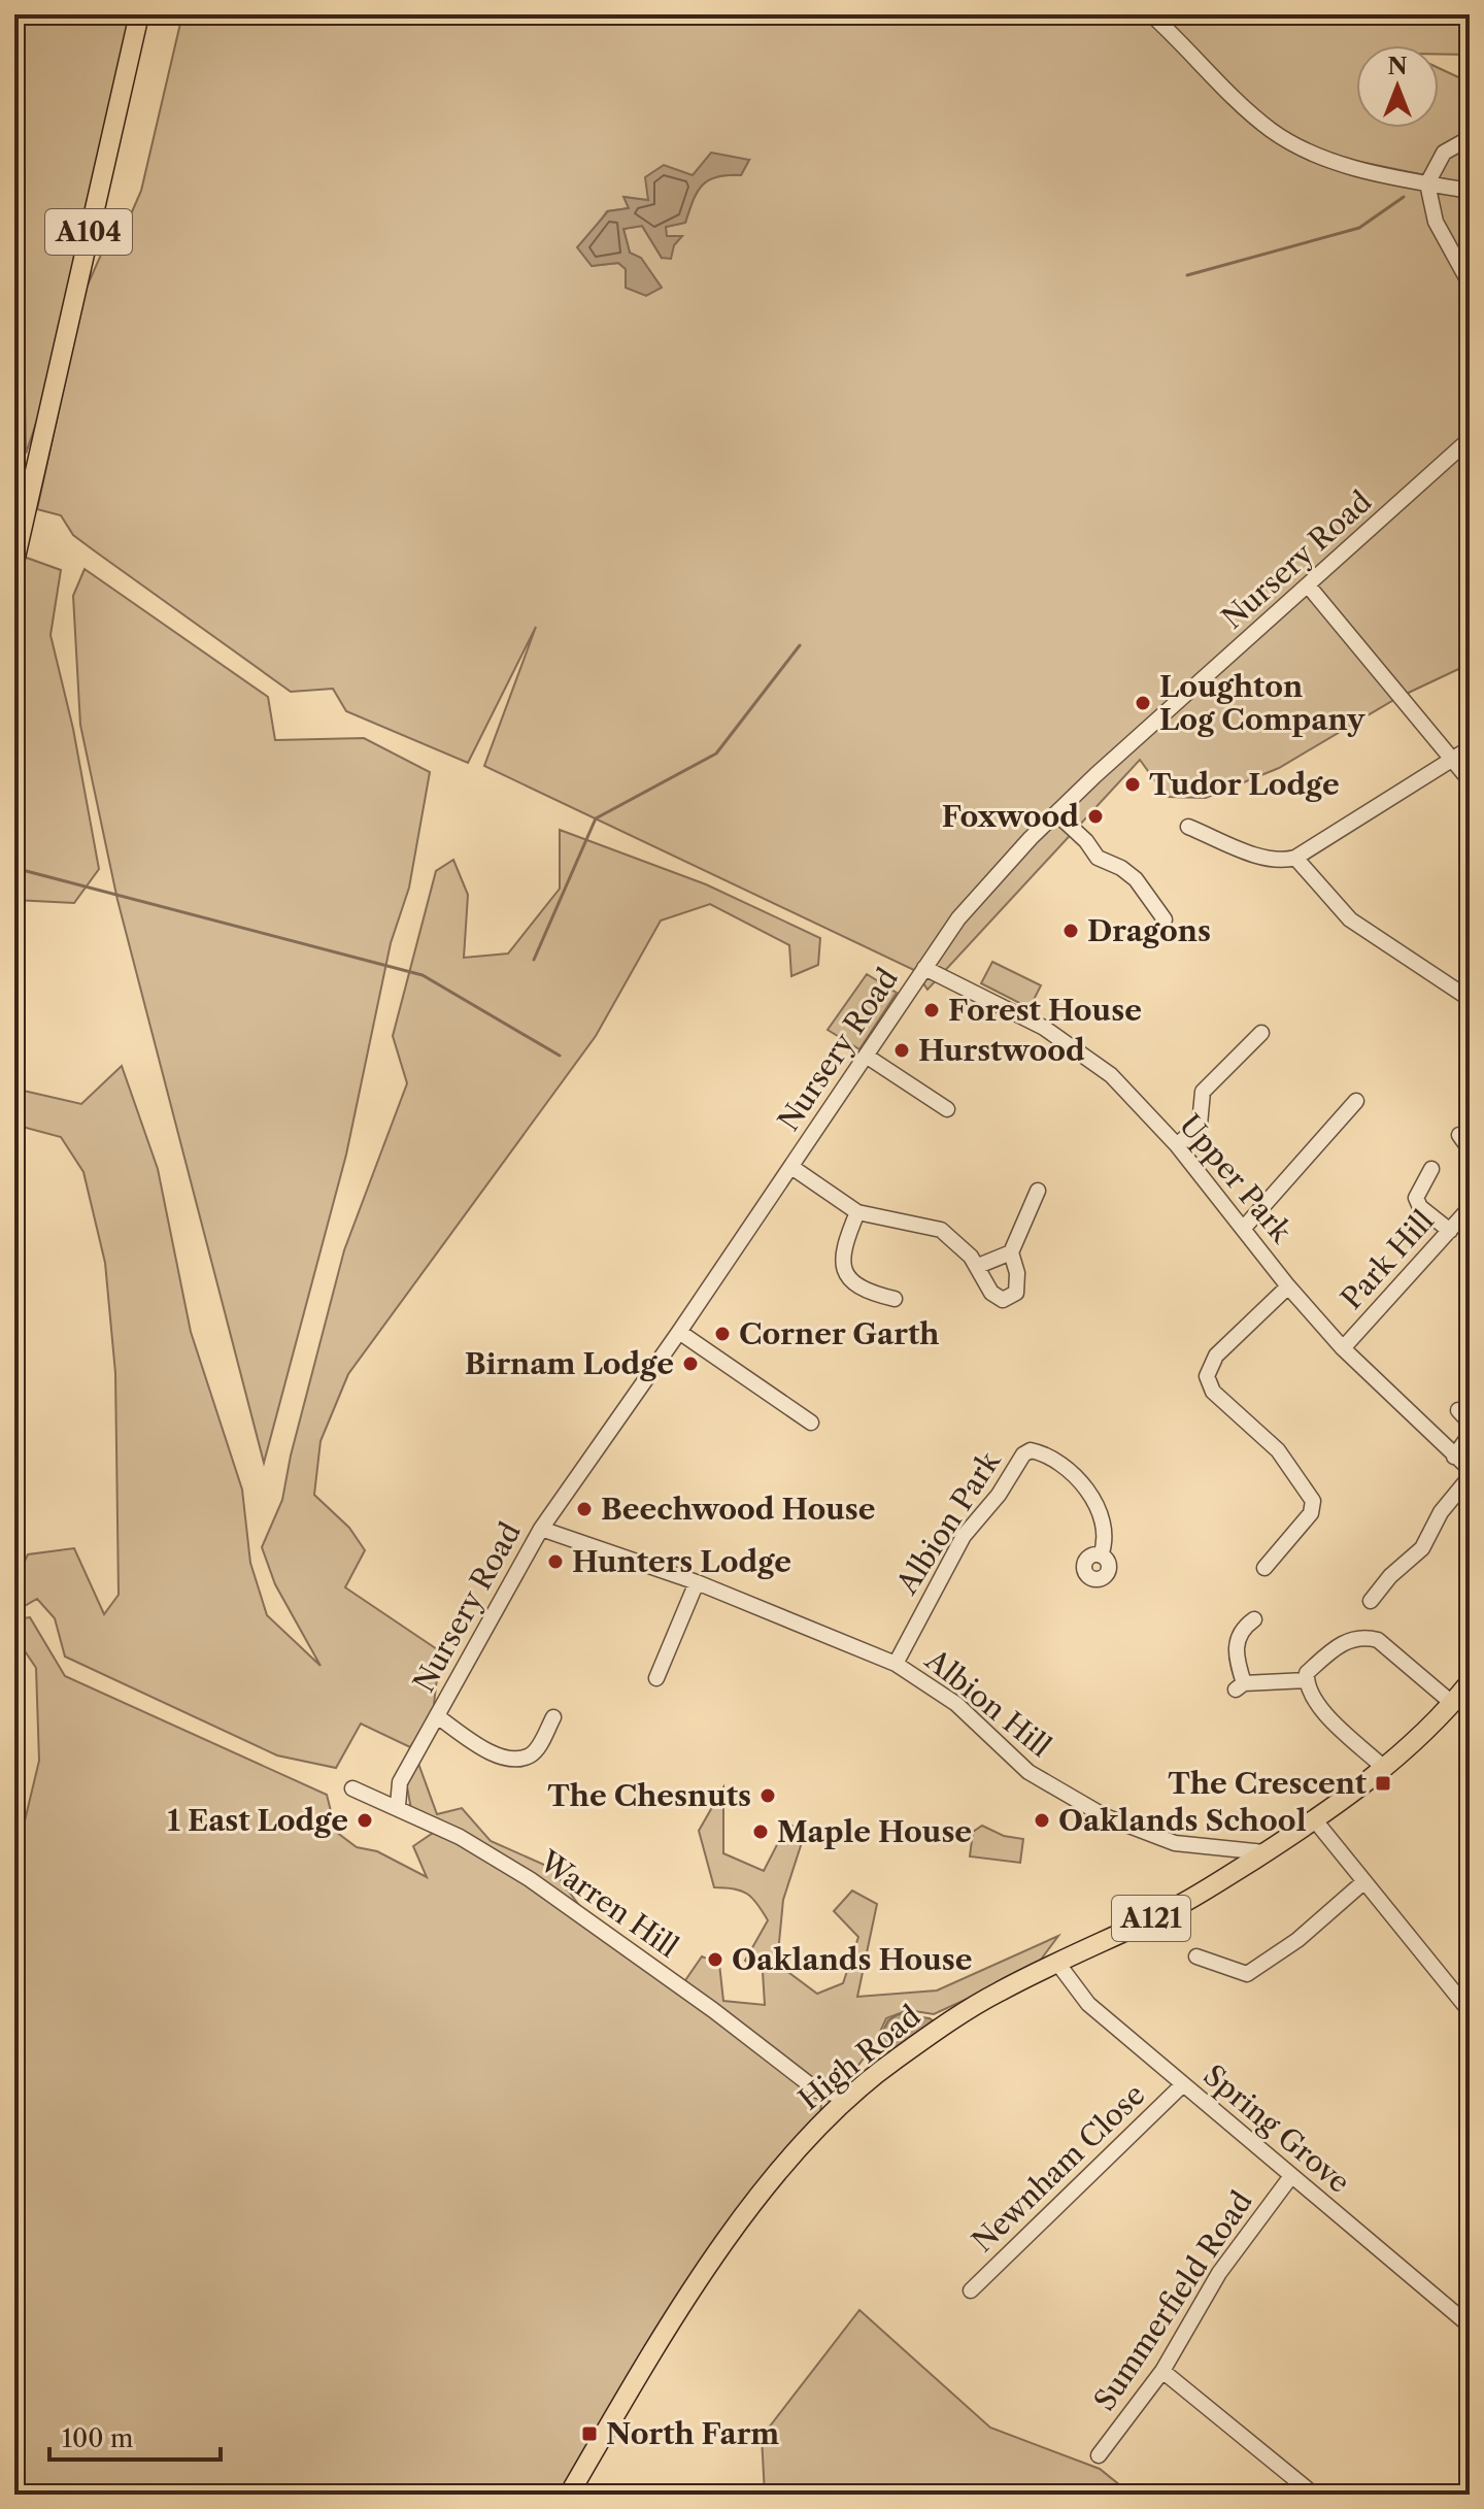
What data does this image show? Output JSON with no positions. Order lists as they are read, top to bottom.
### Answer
{
  "streets": {
    "main road": ["A104", "A121", "High Road"],
    "street": [
      "Nursery Road",
      "Upper Park",
      "Park Hill",
      "Albion Park",
      "Albion Hill",
      "Warren Hill",
      "Spring Grove",
      "Newnham Close",
      "Summerfield Road"
    ]
  },
  "crossings": [
    ["Nursery Road", "Upper Park"],
    ["Nursery Road", "Albion Hill"],
    ["Nursery Road", "Warren Hill"],
    ["Upper Park", "Park Hill"],
    ["Albion Park", "Albion Hill"],
    ["Albion Hill", "High Road"],
    ["Warren Hill", "High Road"],
    ["High Road", "Spring Grove"],
    ["Spring Grove", "Newnham Close"],
    ["Spring Grove", "Summerfield Road"]
  ],
  "places": {
    "other": [
      "Loughton Log Company",
      "Tudor Lodge",
      "Foxwood",
      "Dragons",
      "Forest House",
      "Hurstwood",
      "Corner Garth",
      "Birnam Lodge",
      "Beechwood House",
      "Hunters Lodge",
      "The Chesnuts",
      "1 East Lodge",
      "Oaklands School",
      "Maple House",
      "Oaklands House"
    ],
    "transit": ["The Crescent", "North Farm"]
  },
  "scale_bar": "100 m",
  "north": "top"
}
